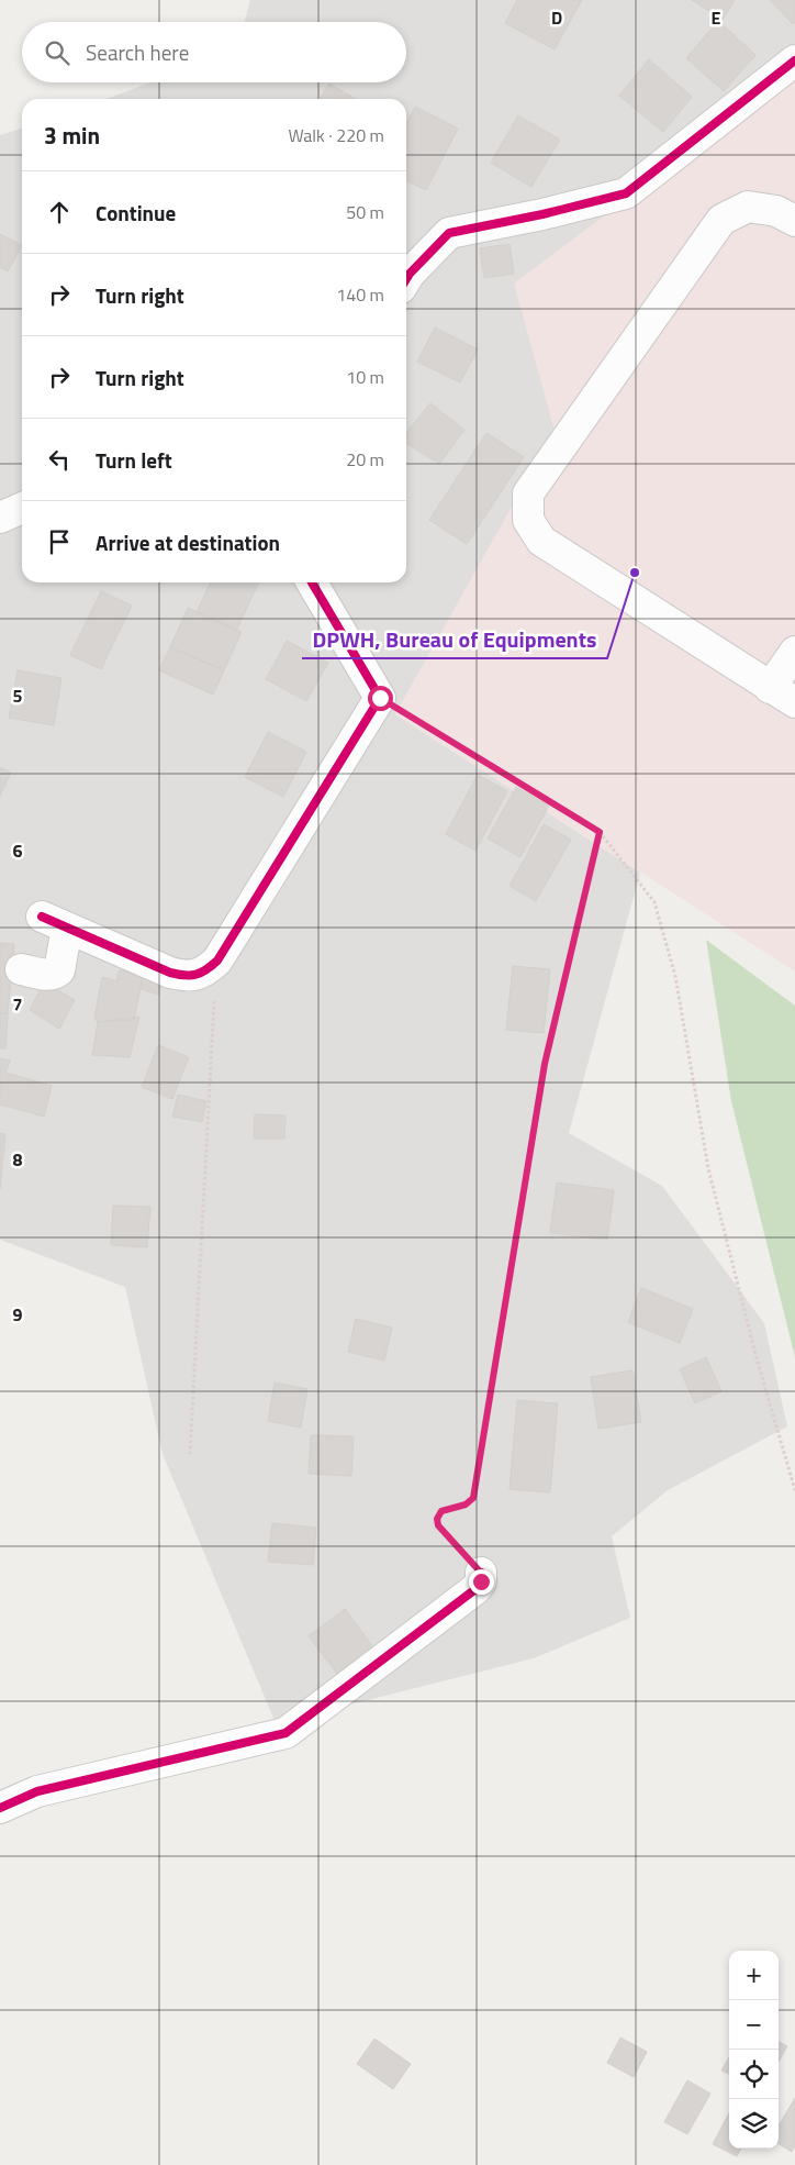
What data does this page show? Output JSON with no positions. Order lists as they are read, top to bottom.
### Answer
{
  "places": ["DPWH, Bureau of Equipments"],
  "page": {
    "search": "Search here",
    "heading": ["3 min", "Walk · 220 m"],
    "list": [
      ["Continue", "50 m"],
      ["Turn right", "140 m"],
      ["Turn right", "10 m"],
      ["Turn left", "20 m"],
      "Arrive at destination"
    ],
    "map_buttons": ["+", "−"]
  },
  "grid": {
    "columns": ["D", "E"],
    "rows": [
      "5",
      "6",
      "7",
      "8",
      "9"
    ]
  }
}
